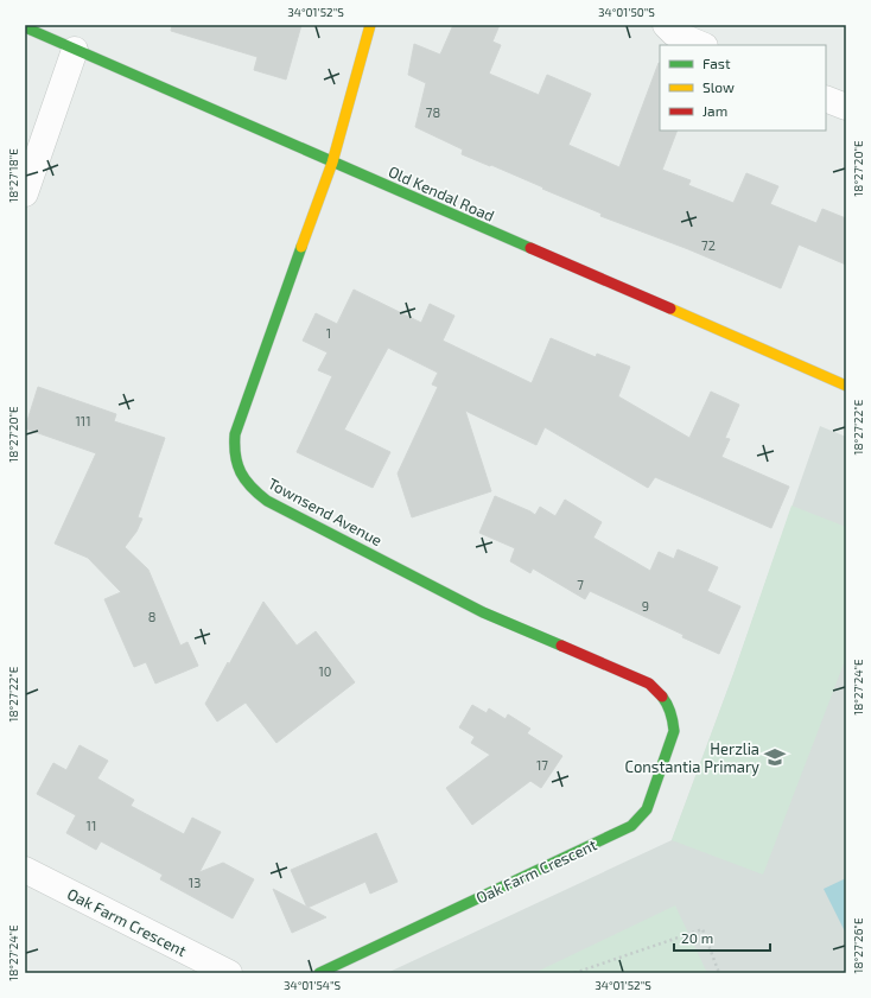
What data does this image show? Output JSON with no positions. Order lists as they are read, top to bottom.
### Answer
{
  "streets": {
    "street": ["Old Kendal Road", "Townsend Avenue", "Oak Farm Crescent"]
  },
  "crossings": [
    ["Old Kendal Road", "Townsend Avenue"],
    ["Townsend Avenue", "Oak Farm Crescent"]
  ],
  "places": {
    "school or university": ["Herzlia Constantia Primary"]
  },
  "house_numbers": [
    "78",
    "72",
    "1",
    "111",
    "7",
    "9",
    "8",
    "10",
    "17",
    "11",
    "13"
  ],
  "legend": ["Fast", "Slow", "Jam"],
  "scale_bar": "20 m",
  "coordinates": [
    "34°01'52\"S",
    "34°01'50\"S",
    "18°27'20\"E",
    "18°27'18\"E",
    "18°27'22\"E",
    "18°27'24\"E",
    "18°27'26\"E",
    "34°01'54\"S"
  ]
}
